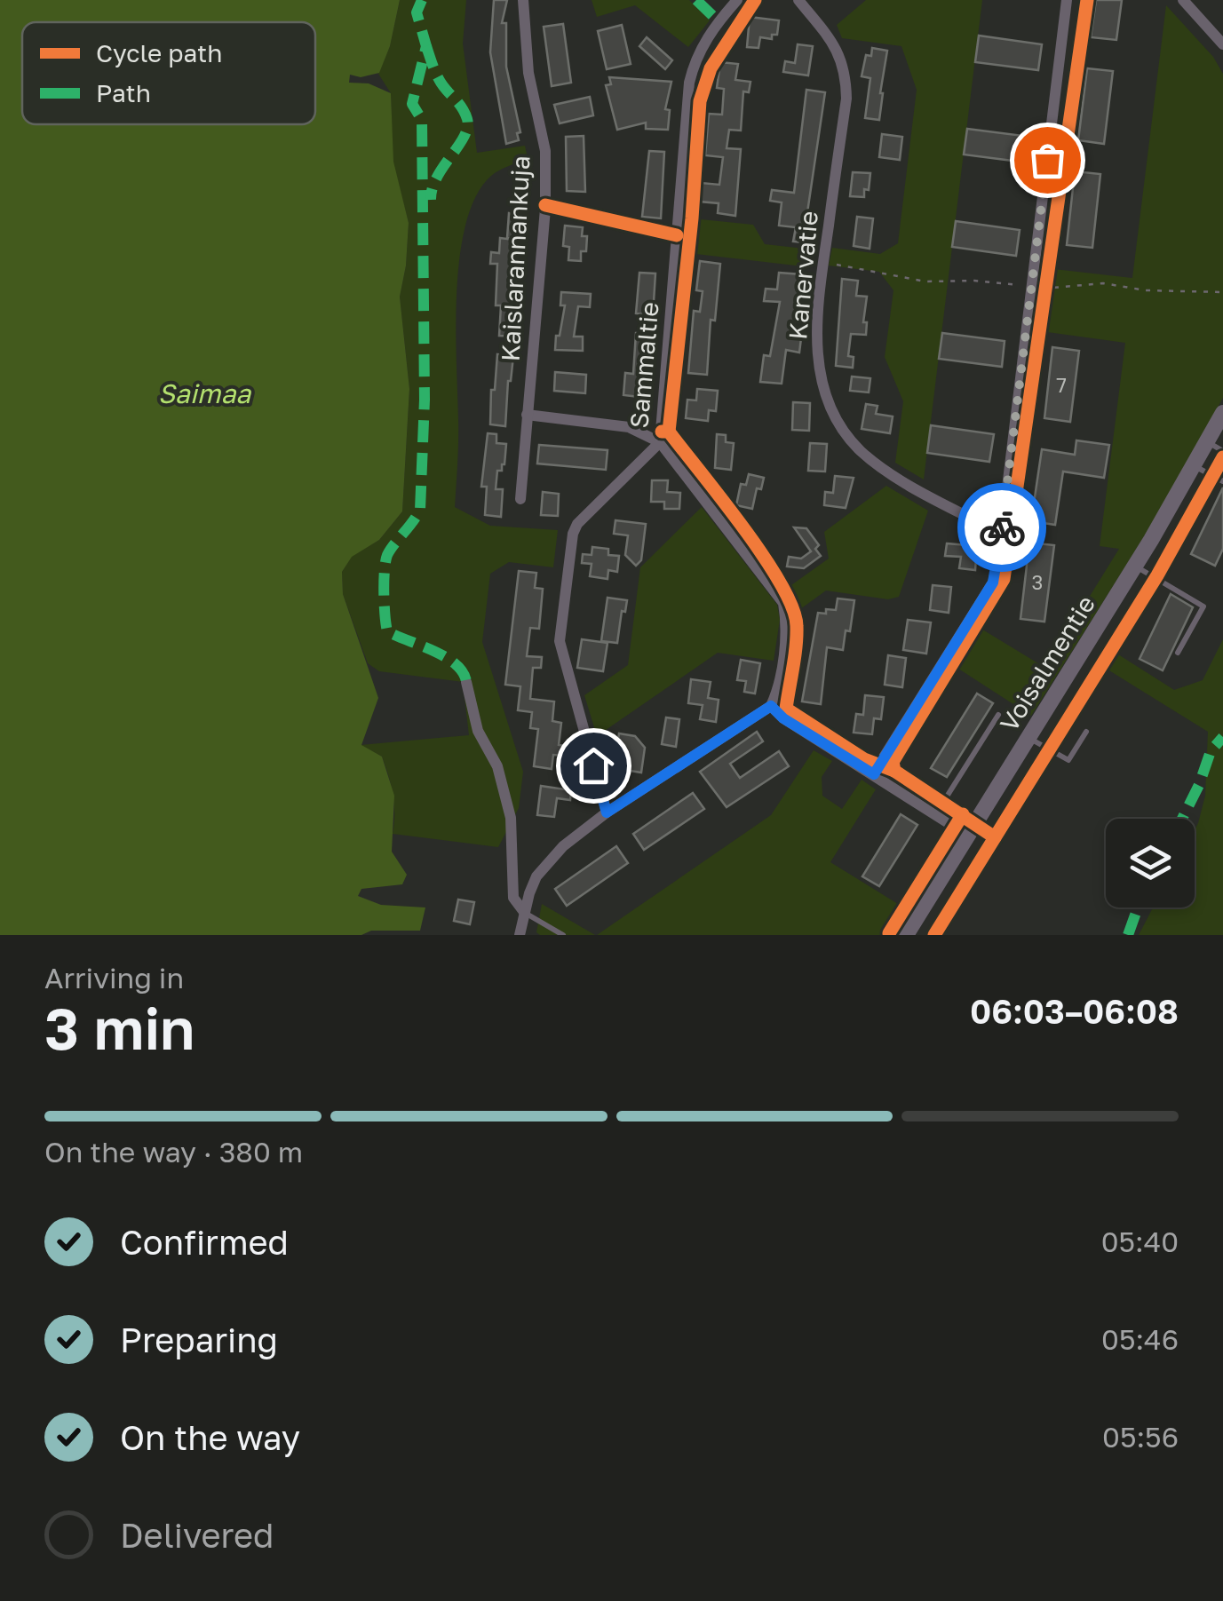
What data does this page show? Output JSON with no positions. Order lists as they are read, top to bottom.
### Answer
{
  "streets": {
    "street": [
      "Kaislarannankuja",
      "Kanervatie",
      "Sammaltie",
      "Voisalmentie"
    ]
  },
  "water": ["Saimaa"],
  "house_numbers": ["7", "3"],
  "legend": ["Cycle path", "Path"],
  "page": {
    "heading": ["3 min", "Arriving in", "06:03–06:08"],
    "bar": "On the way · 380 m",
    "list": [
      ["Confirmed", "05:40"],
      ["Preparing", "05:46"],
      ["On the way", "05:56"],
      "Delivered"
    ]
  }
}
